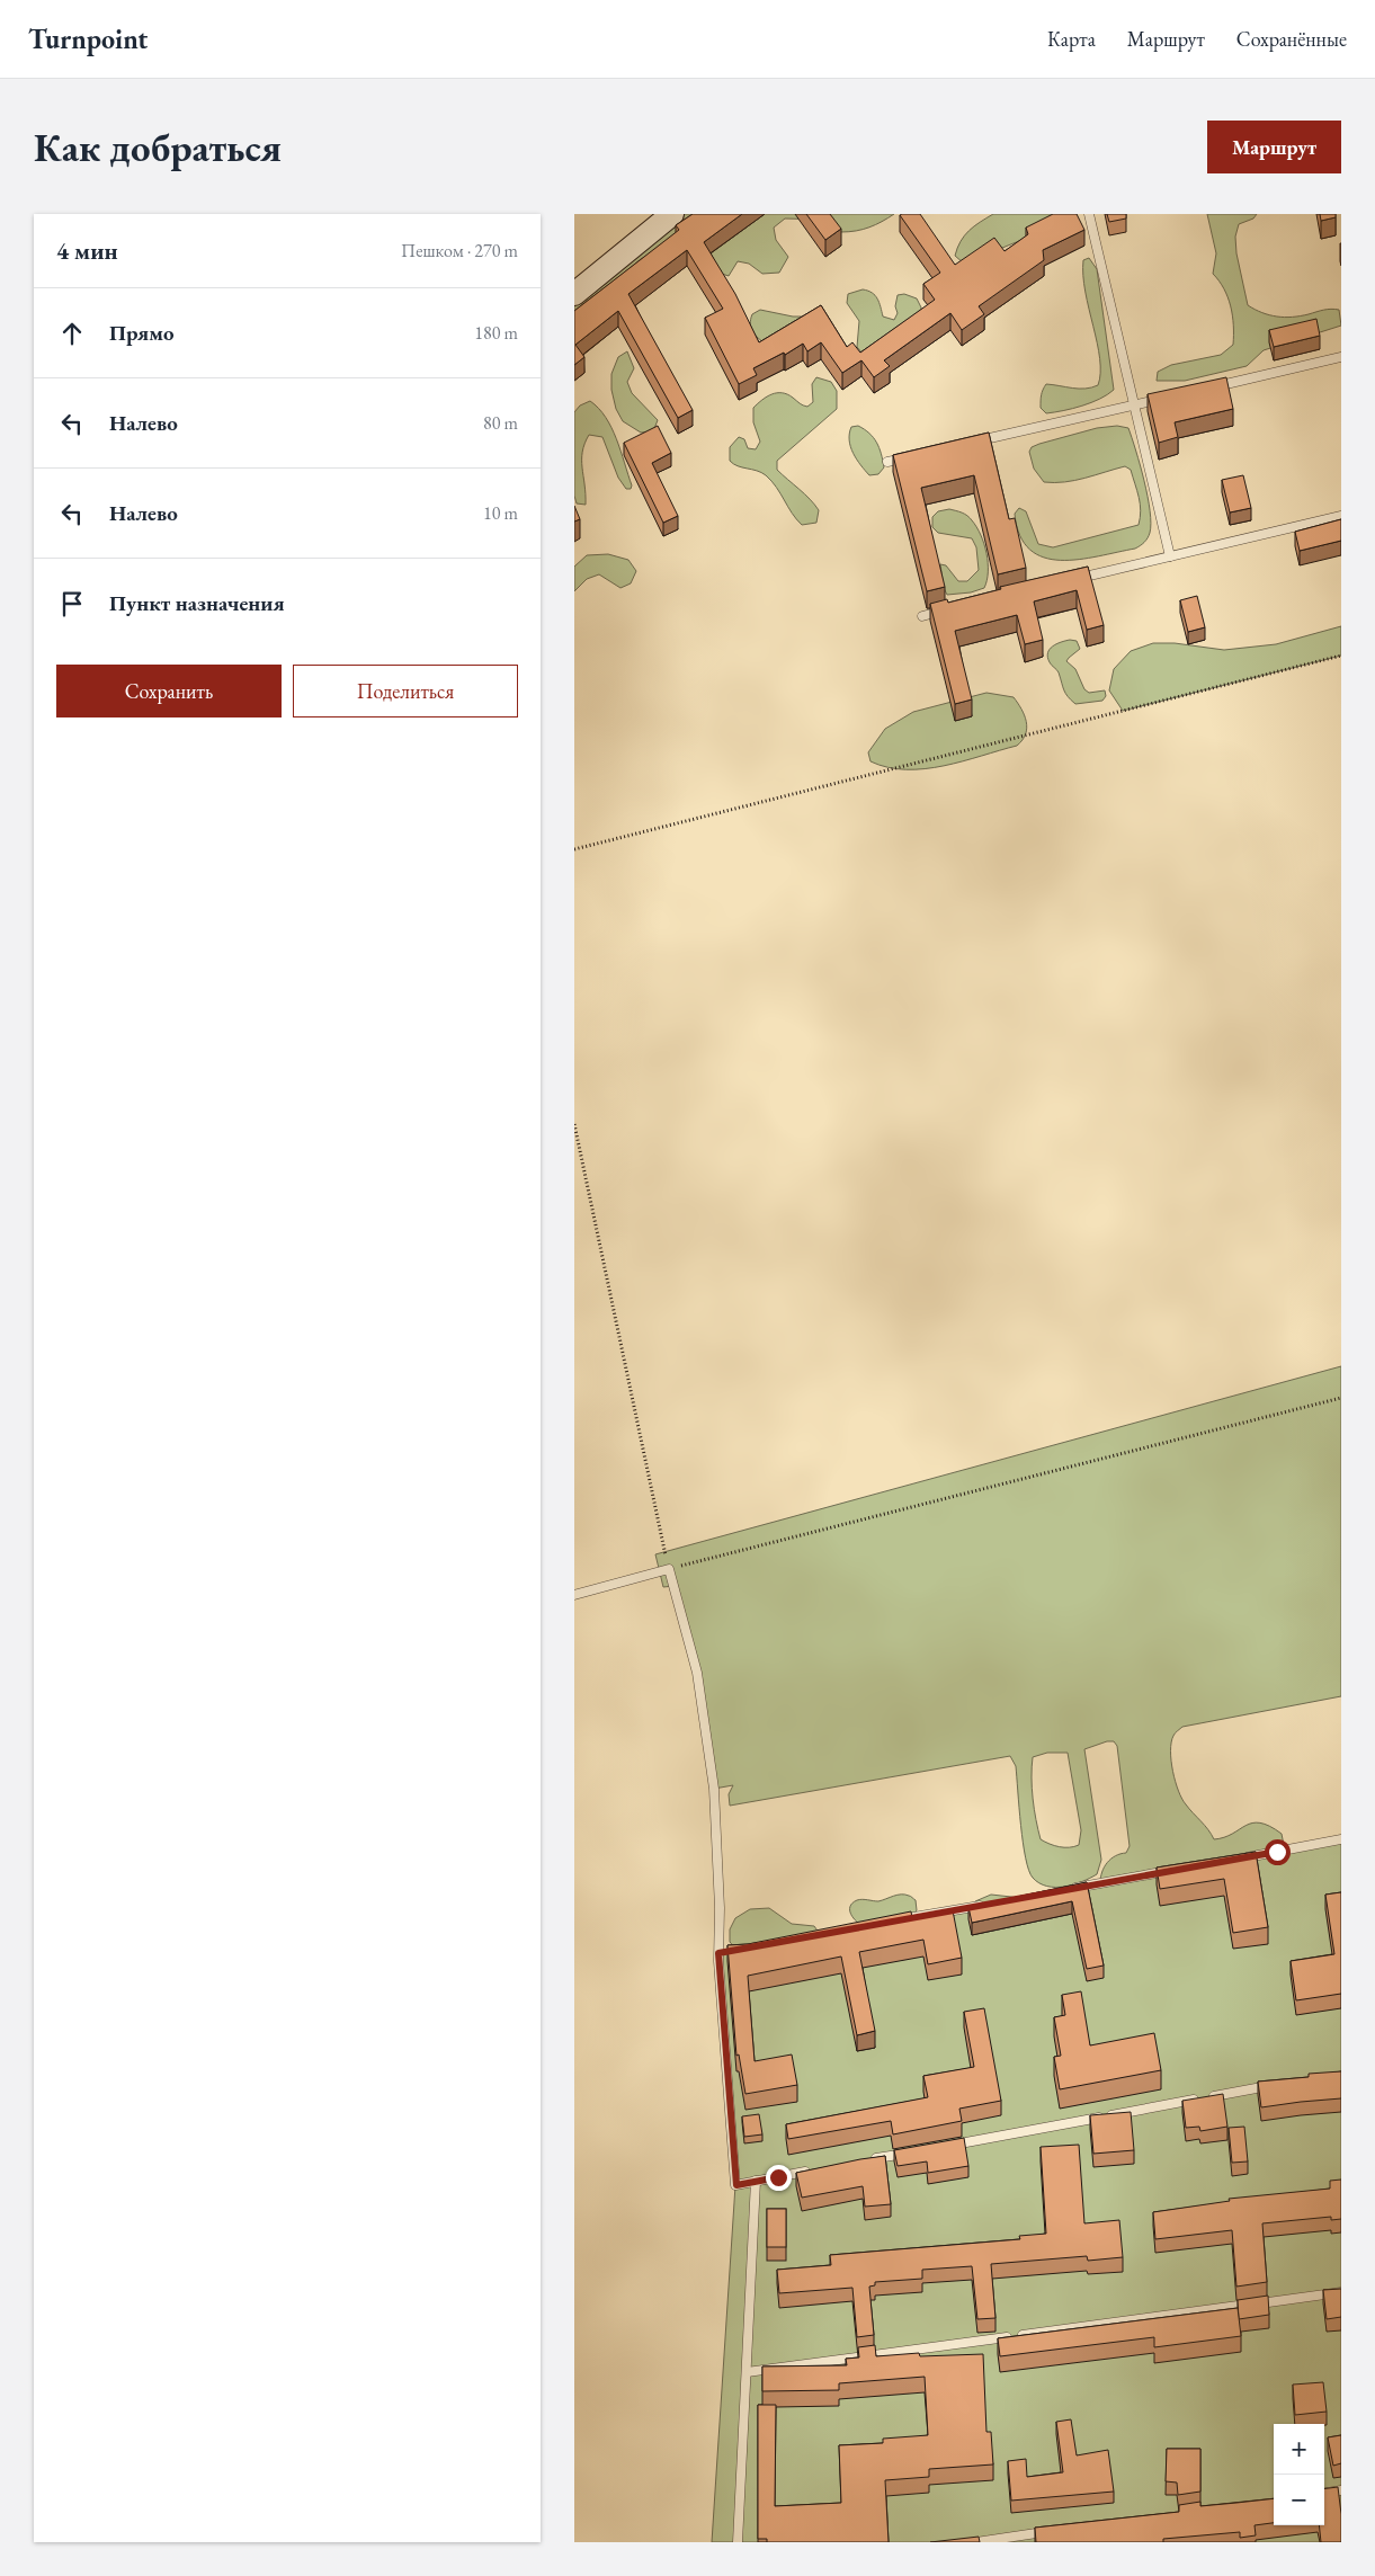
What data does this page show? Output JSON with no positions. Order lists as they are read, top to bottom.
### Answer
{
  "page": {
    "header": "Turnpoint",
    "nav": ["Карта", "Маршрут", "Сохранённые"],
    "buttons": [
      "Маршрут",
      ["Сохранить", "Поделиться"]
    ],
    "title": "Как добраться",
    "heading": ["4 мин", "Пешком · 270 m"],
    "list": [
      ["Прямо", "180 m"],
      ["Налево", "80 m"],
      ["Налево", "10 m"],
      "Пункт назначения"
    ],
    "map_buttons": ["+", "−"]
  }
}
